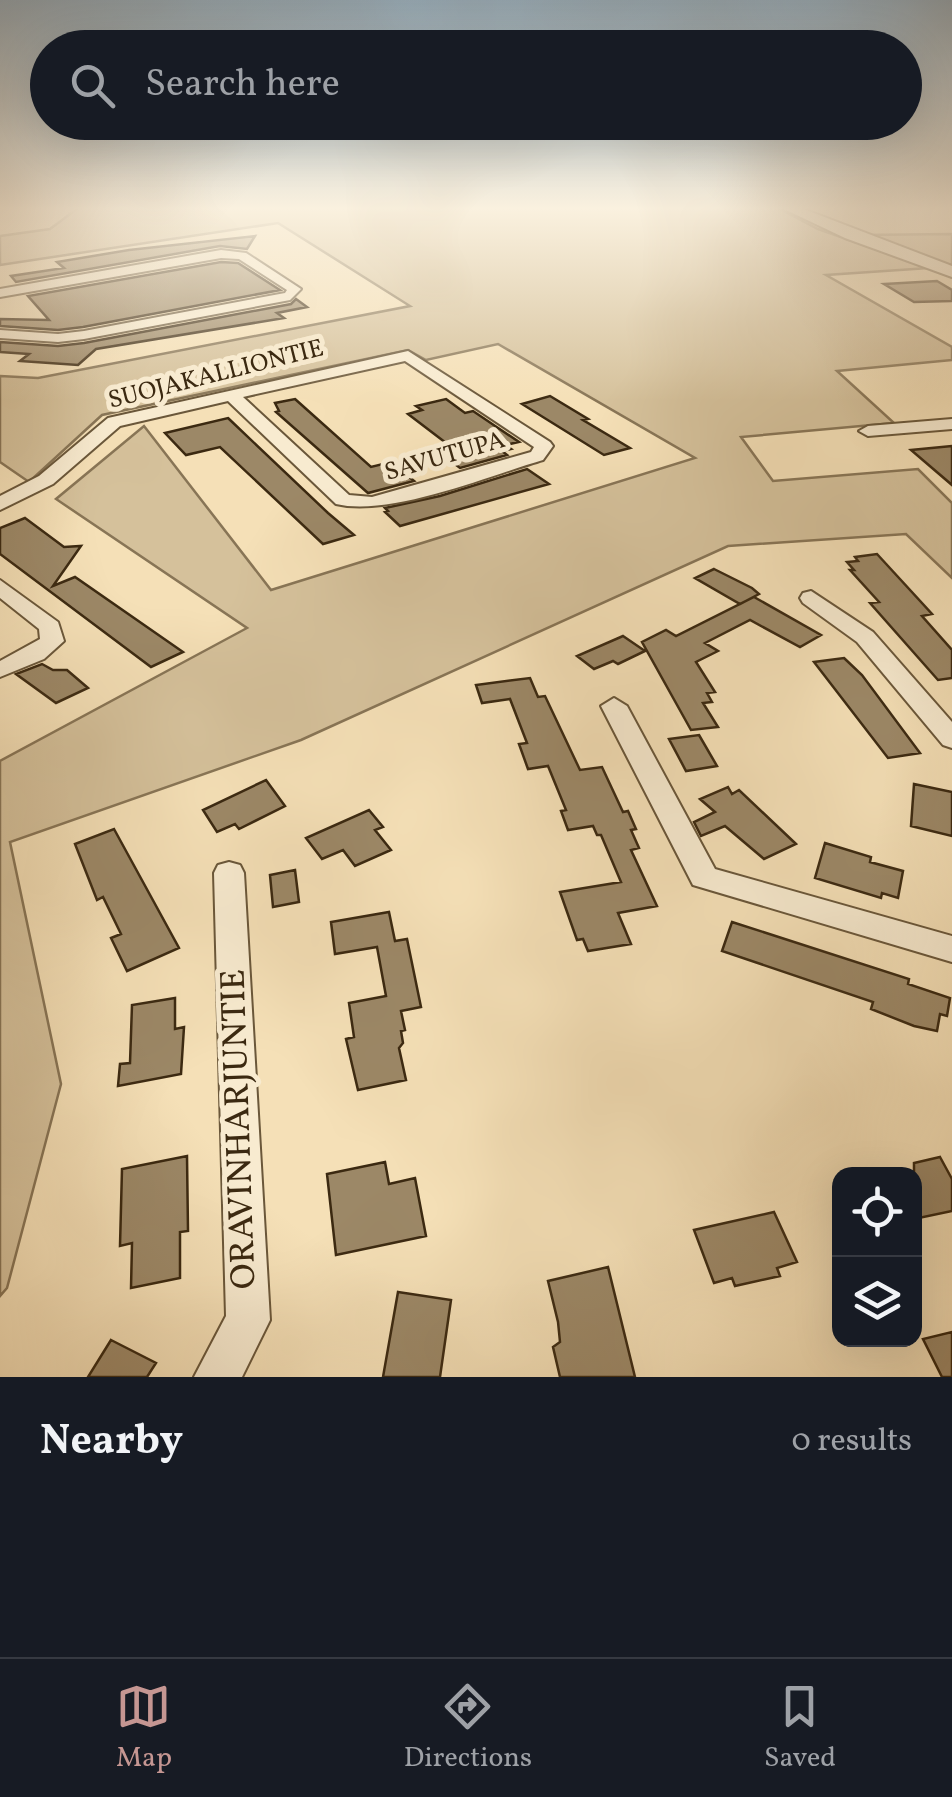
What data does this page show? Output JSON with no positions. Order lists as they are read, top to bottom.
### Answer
{
  "streets": {
    "street": ["SUOJAKALLIONTIE", "SAVUTUPA", "ORAVINHARJUNTIE"]
  },
  "crossings": [
    ["SUOJAKALLIONTIE", "SAVUTUPA"]
  ],
  "page": {
    "search": "Search here",
    "heading": ["Nearby", "0 results"],
    "nav": ["Map", "Directions", "Saved"]
  }
}
